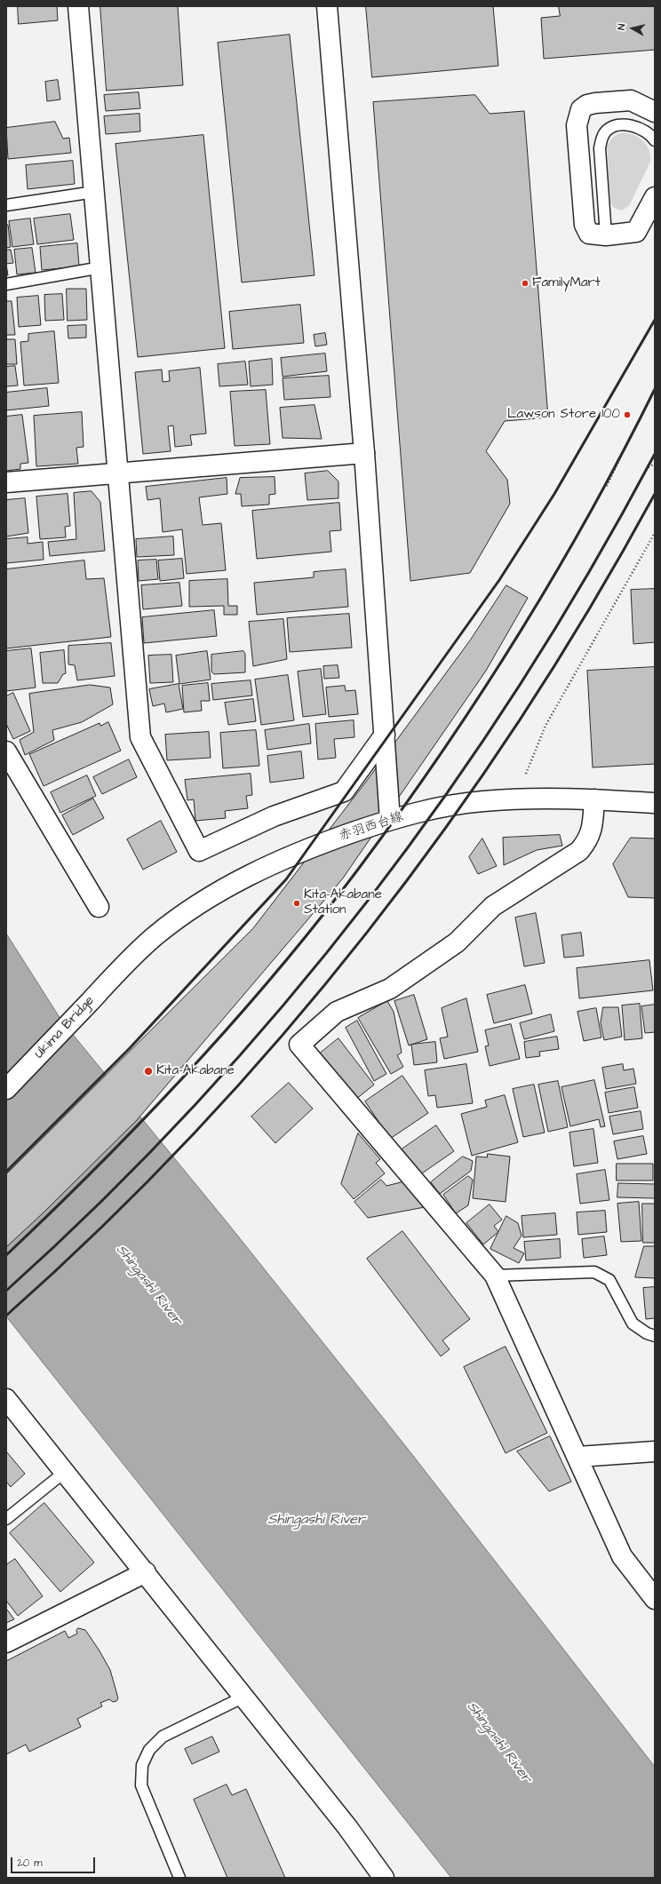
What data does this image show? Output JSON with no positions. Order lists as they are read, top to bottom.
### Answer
{
  "streets": {
    "street": ["赤羽西台線", "Ukima Bridge"]
  },
  "crossings": [
    ["赤羽西台線", "Ukima Bridge"]
  ],
  "water": ["Shingashi River"],
  "places": [
    "FamilyMart",
    "Lawson Store 100",
    "Kita-Akabane Station",
    "Kita-Akabane"
  ],
  "scale_bar": "20 m",
  "north": "left"
}
